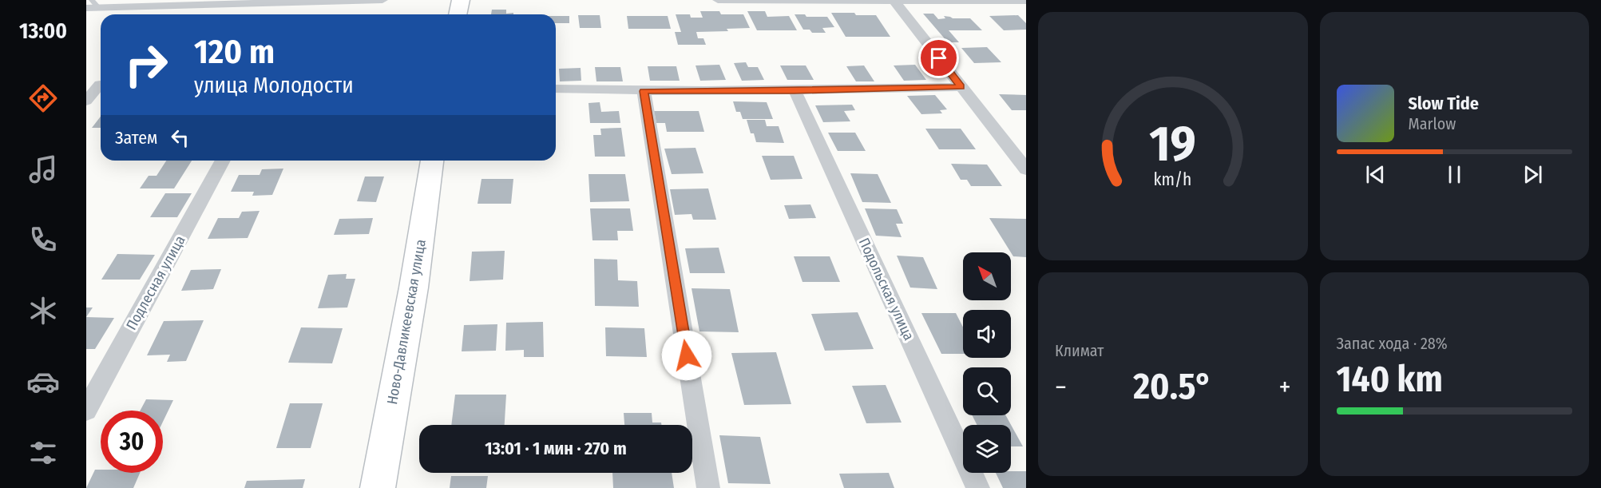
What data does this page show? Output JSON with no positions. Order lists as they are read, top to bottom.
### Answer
{
  "streets": {
    "street": ["Подлесная улица", "Подольская улица", "Ново-Давликеевская улица"]
  },
  "north": "top left",
  "page": {
    "tabs": "13:00",
    "turn": ["120 m", "улица Молодости"],
    "song": ["Slow Tide", "Marlow"],
    "then": "Затем",
    "tile": [
      "Климат",
      ["Запас хода · 28%", "140 km"]
    ],
    "heat": ["−", "20.5°", "+"],
    "limit": "30",
    "trip": "13:01 · 1 мин · 270 m",
    "gauge": ["19", "km/h"]
  }
}
